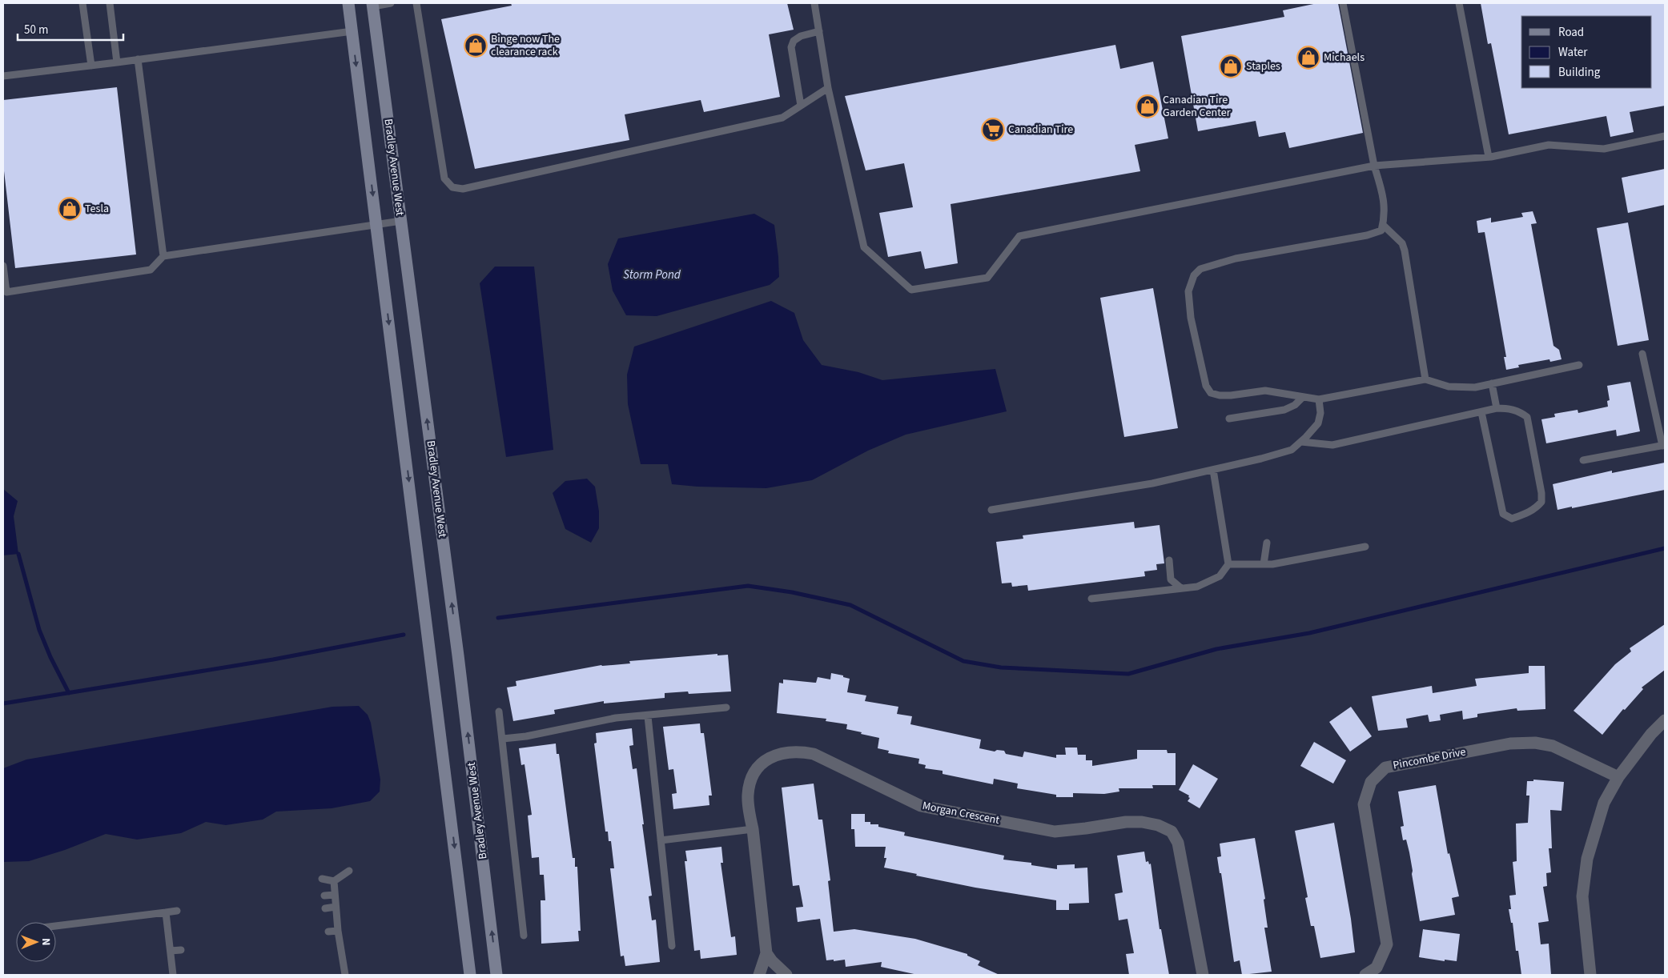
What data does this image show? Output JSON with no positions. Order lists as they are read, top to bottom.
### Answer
{
  "streets": {
    "main road": ["Bradley Avenue West"],
    "street": ["Pincombe Drive", "Morgan Crescent"]
  },
  "water": ["Storm Pond"],
  "places": {
    "shop": [
      "Binge now The clearance rack",
      "Michaels",
      "Staples",
      "Canadian Tire Garden Center",
      "Tesla"
    ],
    "supermarket": ["Canadian Tire"]
  },
  "legend": ["Road", "Water", "Building"],
  "scale_bar": "50 m",
  "north": "right"
}
